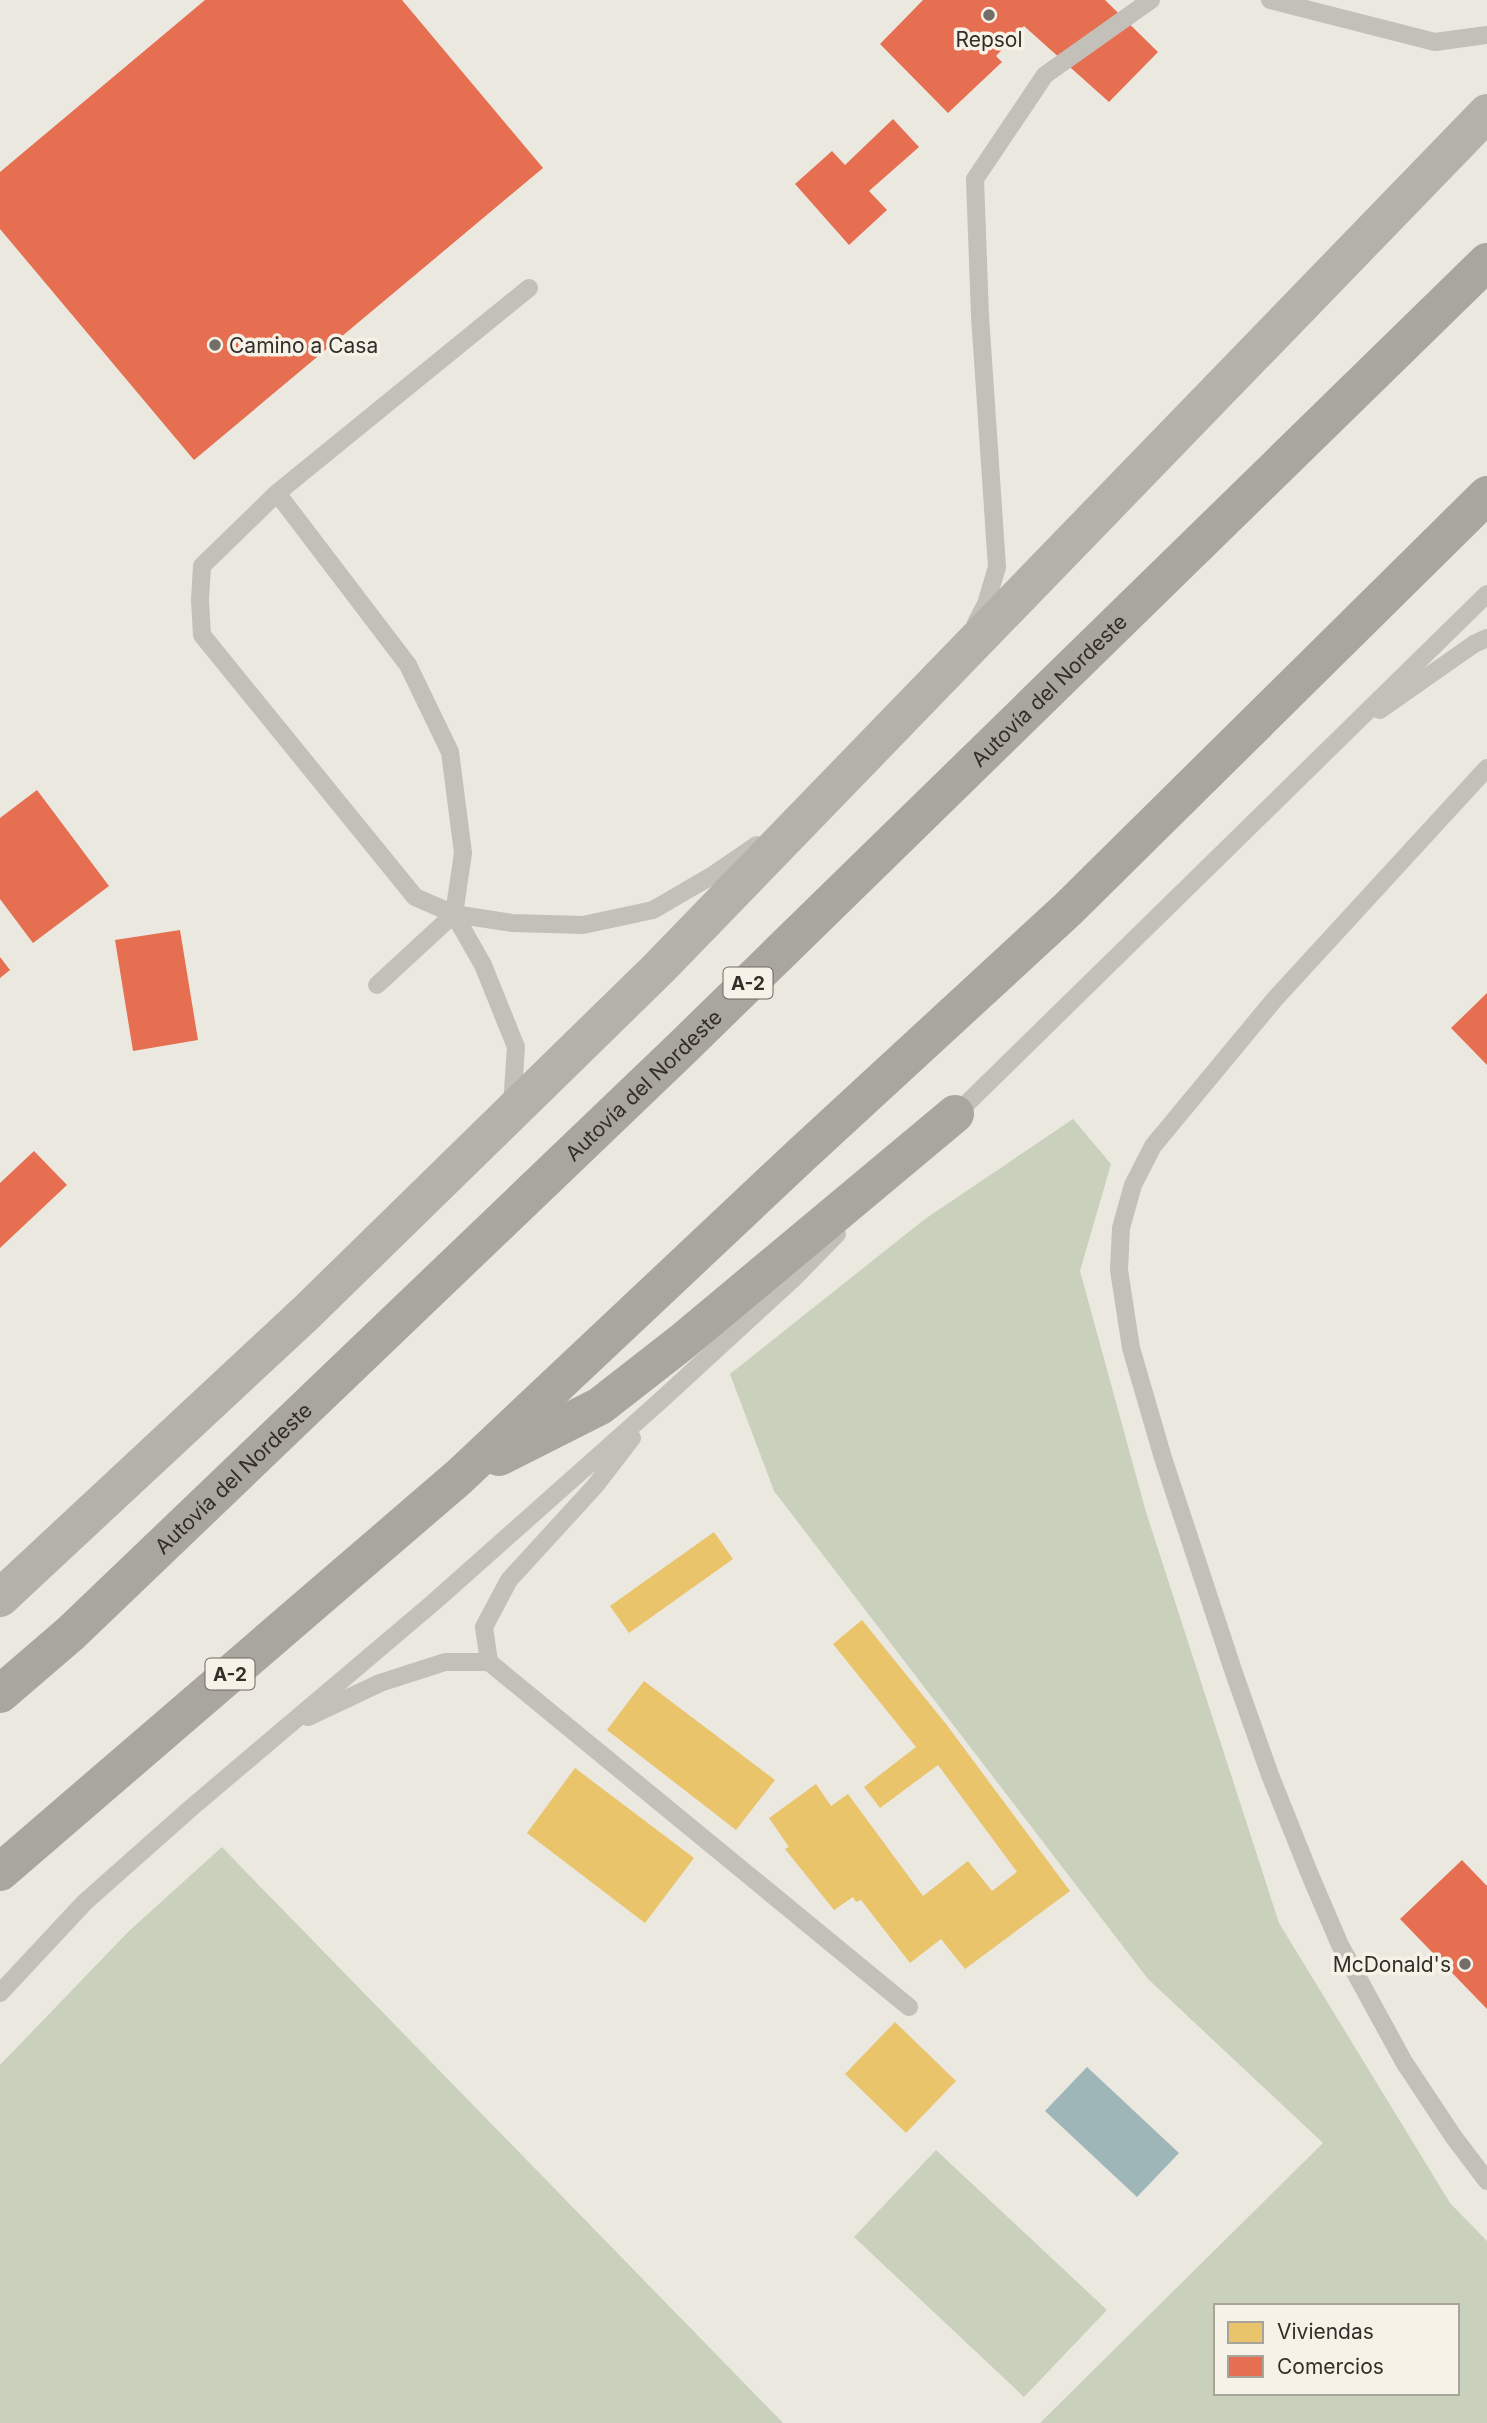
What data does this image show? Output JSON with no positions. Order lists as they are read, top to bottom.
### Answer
{
  "streets": {
    "highway": ["Autovía del Nordeste", "A-2"]
  },
  "places": ["Repsol", "Camino a Casa", "McDonald's"],
  "legend": ["Viviendas", "Comercios"]
}
